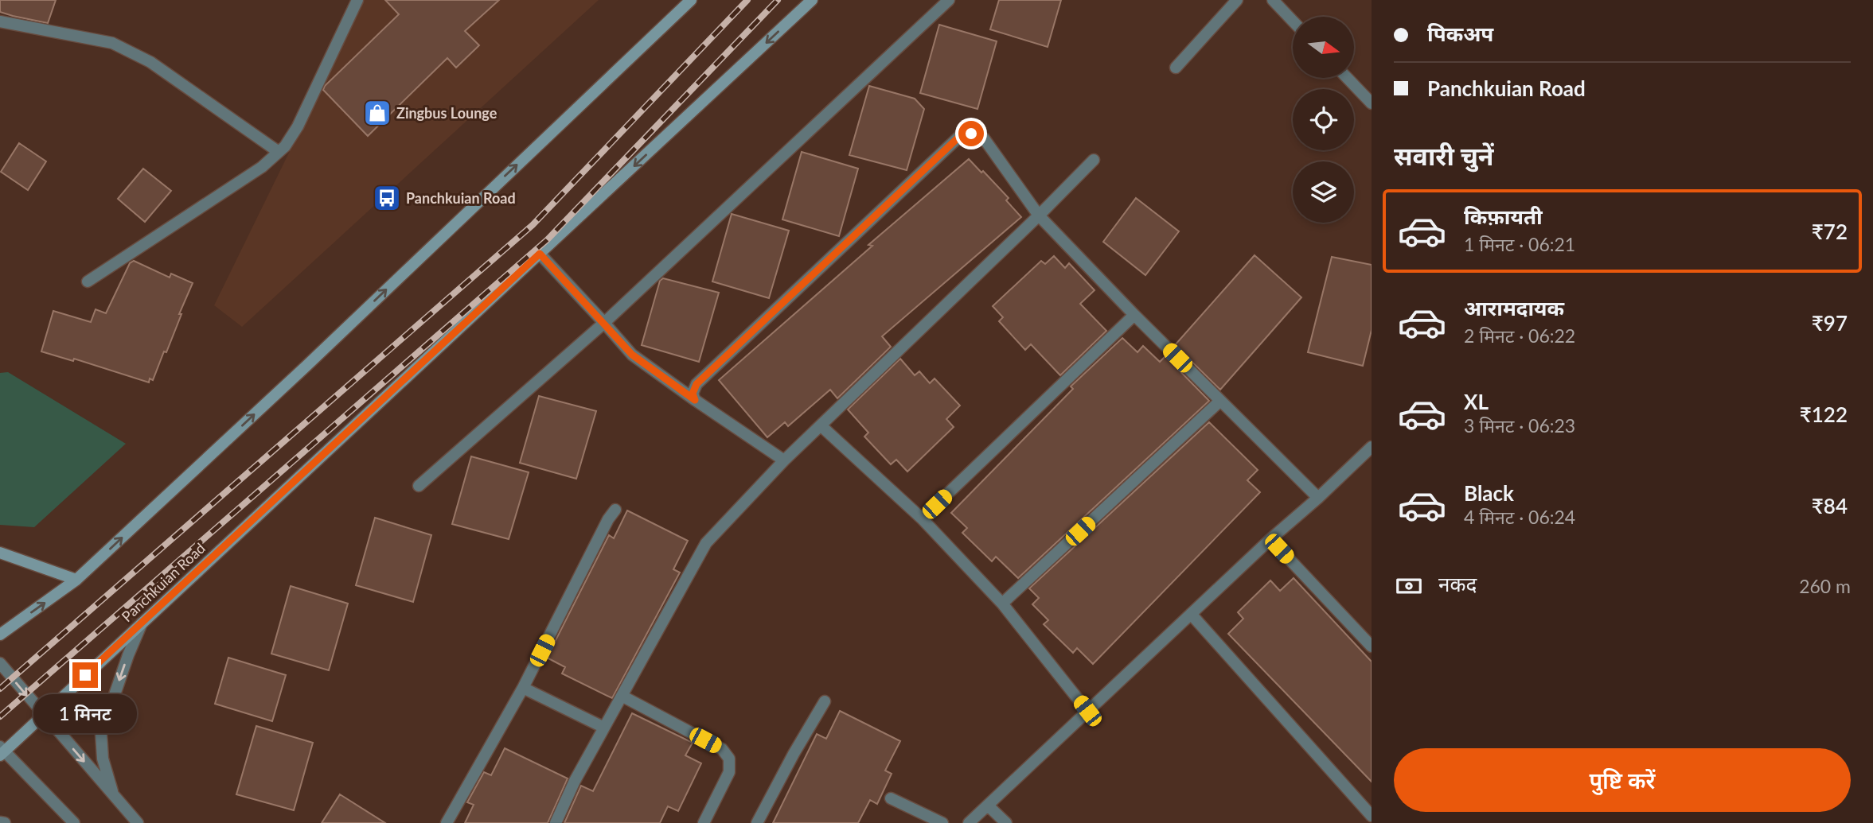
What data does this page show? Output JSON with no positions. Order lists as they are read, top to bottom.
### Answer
{
  "streets": {
    "main road": ["Panchkuian Road"]
  },
  "places": {
    "shop": ["Zingbus Lounge"],
    "bus stop": ["Panchkuian Road"]
  },
  "north": "right",
  "page": {
    "banner": ["पिकअप", "Panchkuian Road"],
    "heading": "सवारी चुनें",
    "list": [
      {
        "name": "किफ़ायती",
        "note": "1 मिनट · 06:21",
        "value": "₹72"
      },
      {
        "name": "आरामदायक",
        "note": "2 मिनट · 06:22",
        "value": "₹97"
      },
      {
        "name": "XL",
        "note": "3 मिनट · 06:23",
        "value": "₹122"
      },
      {
        "name": "Black",
        "note": "4 मिनट · 06:24",
        "value": "₹84"
      }
    ],
    "pay": ["नकद", "260 m"],
    "bubble": "1 मिनट",
    "buttons": "पुष्टि करें"
  }
}
